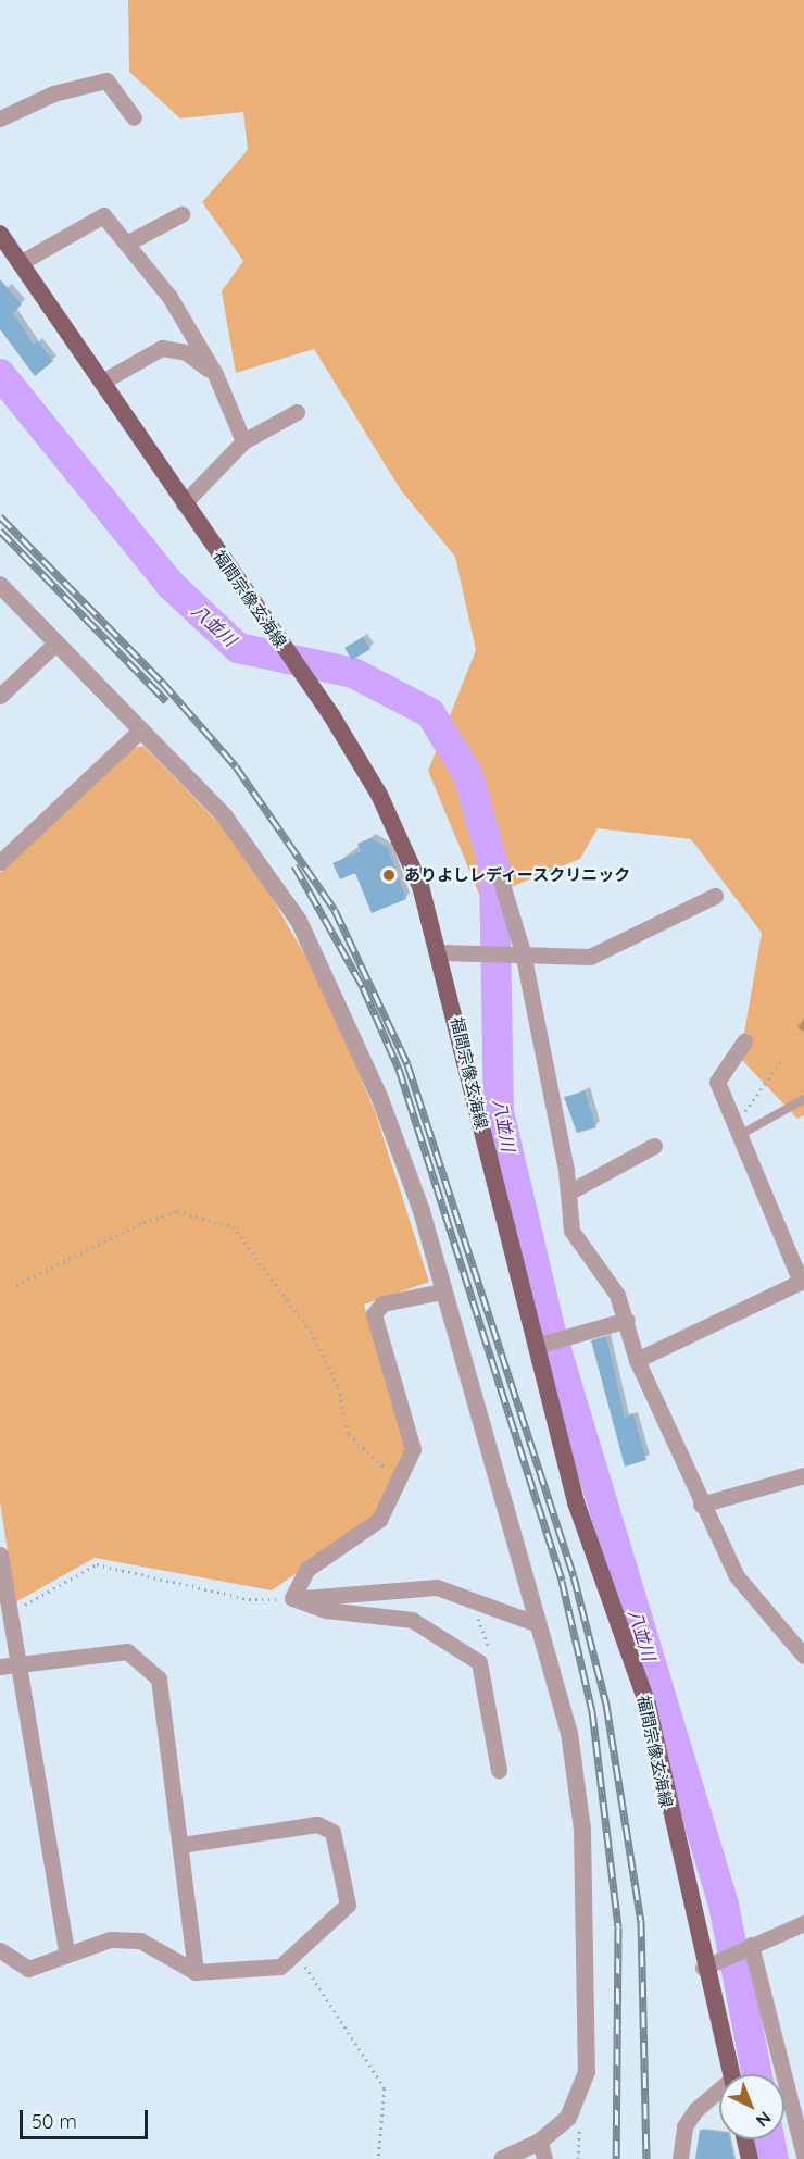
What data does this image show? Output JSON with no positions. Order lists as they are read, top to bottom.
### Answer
{
  "streets": {
    "main road": ["福間宗像玄海線"]
  },
  "water": ["八並川"],
  "places": ["ありよしレディースクリニック"],
  "scale_bar": "50 m",
  "north": "bottom right"
}
